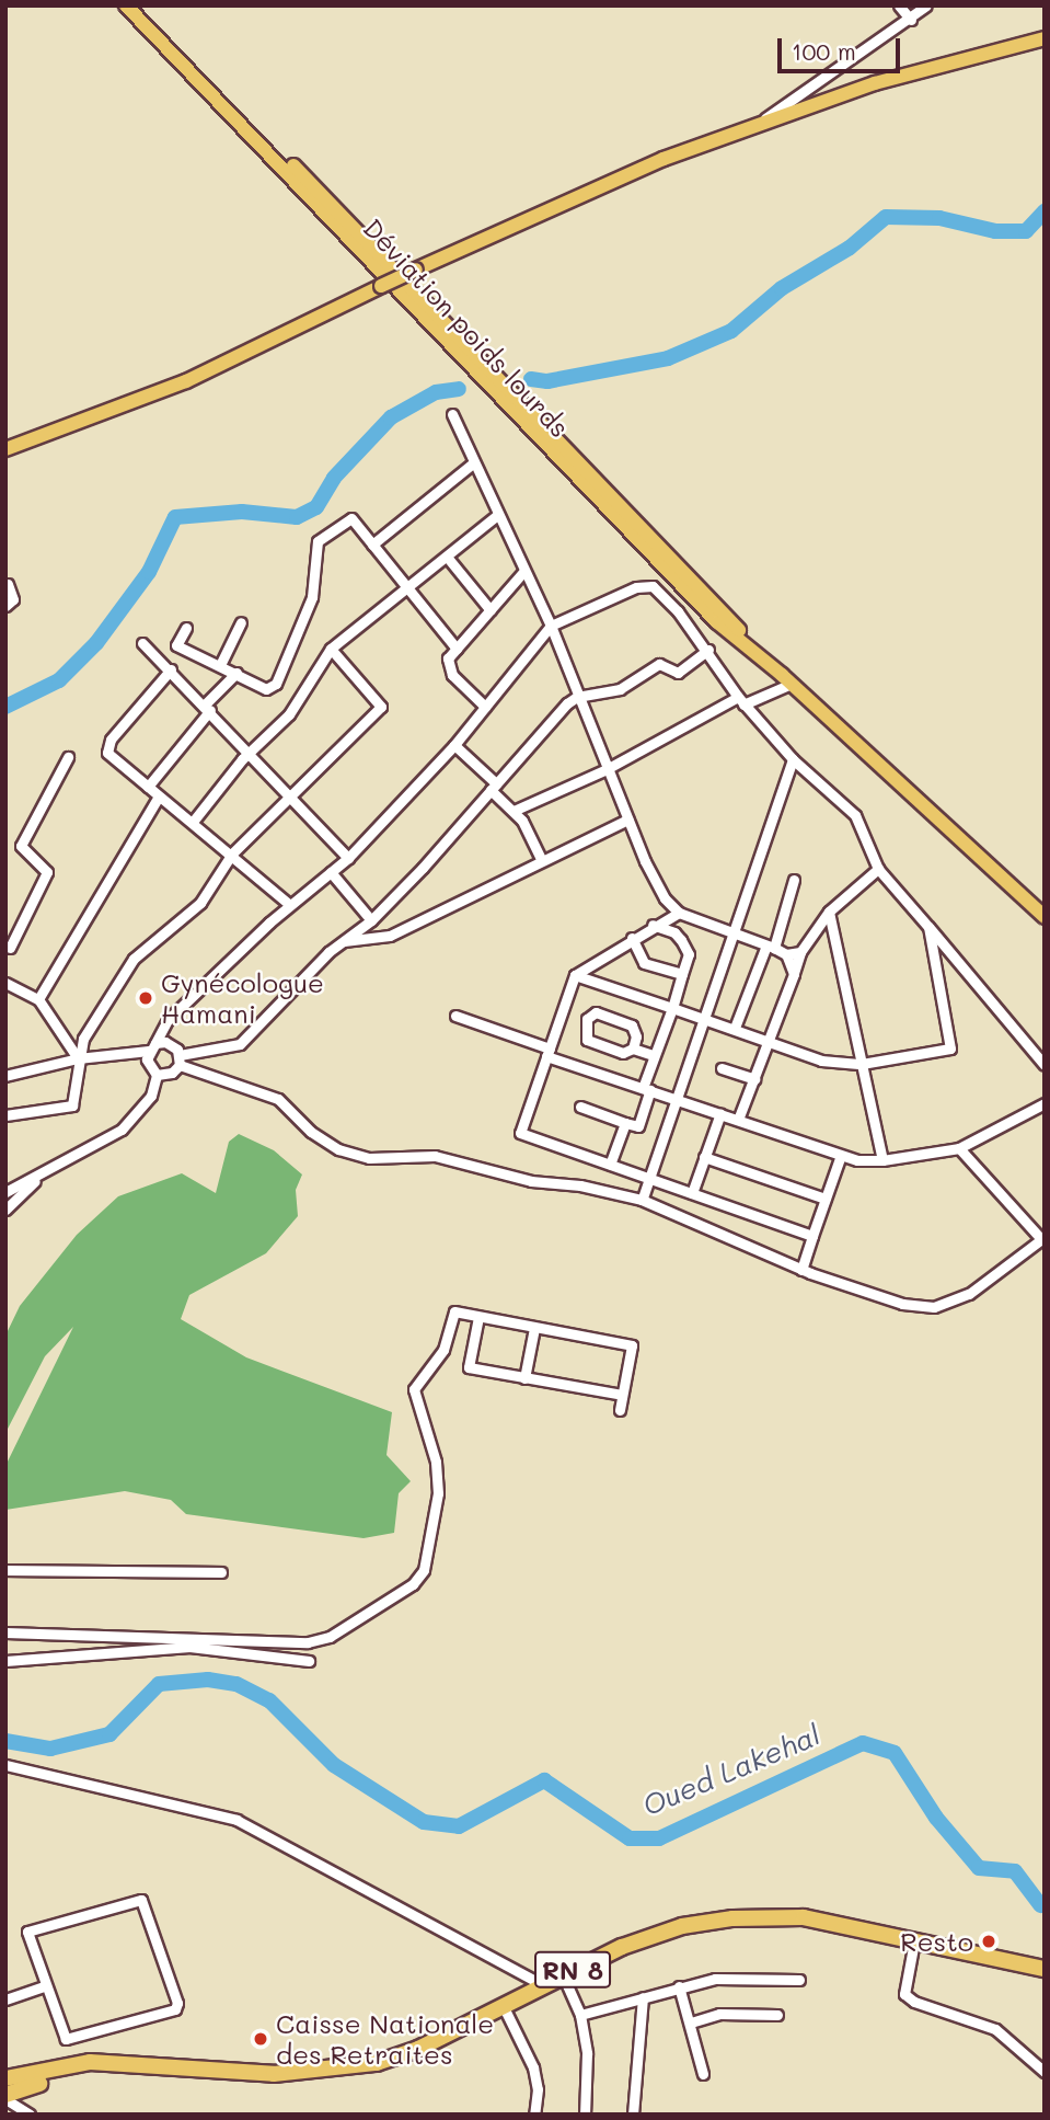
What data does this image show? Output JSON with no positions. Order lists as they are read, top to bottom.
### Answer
{
  "streets": {
    "highway": ["RN 8"],
    "main road": ["Déviation poids lourds"]
  },
  "water": ["Oued Lakehal"],
  "places": ["Gynécologue Hamani", "Resto", "Caisse Nationale des Retraites"],
  "scale_bar": "100 m"
}
